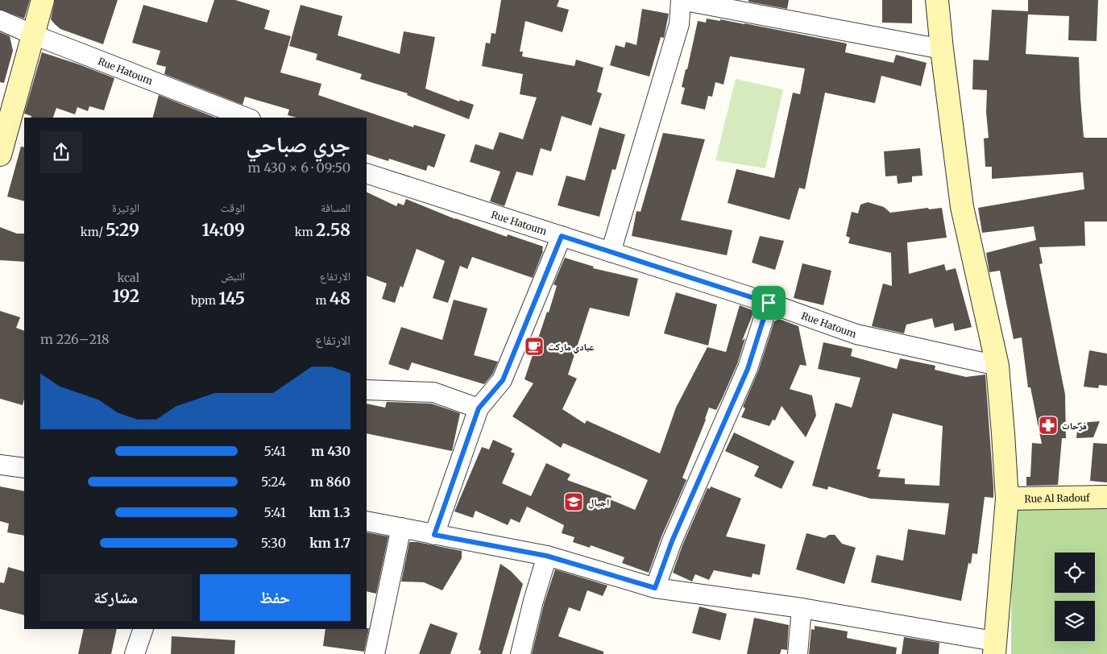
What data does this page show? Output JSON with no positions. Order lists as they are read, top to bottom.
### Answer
{
  "streets": {
    "street": ["Rue Hatoum", "Rue Al Radouf"]
  },
  "places": {
    "cafe": ["عبادي ماركت"],
    "pharmacy": ["فرحات"],
    "school or university": ["اجيال"]
  },
  "page": {
    "heading": ["جري صباحي", "09:50 · 6 × 430 m"],
    "stats": [
      ["المسافة", "2.58 km"],
      ["الوقت", "14:09"],
      ["الوتيرة", "5:29 /km"],
      ["الارتفاع", "48 m"],
      ["النبض", "145 bpm"],
      ["kcal", "192"]
    ],
    "chart": ["الارتفاع", "218–226 m"],
    "list": [
      {
        "name": "430 m",
        "note": "5:41"
      },
      {
        "name": "860 m",
        "note": "5:24"
      },
      {
        "name": "1.3 km",
        "note": "5:41"
      },
      {
        "name": "1.7 km",
        "note": "5:30"
      }
    ],
    "buttons": ["حفظ", "مشاركة"]
  }
}
